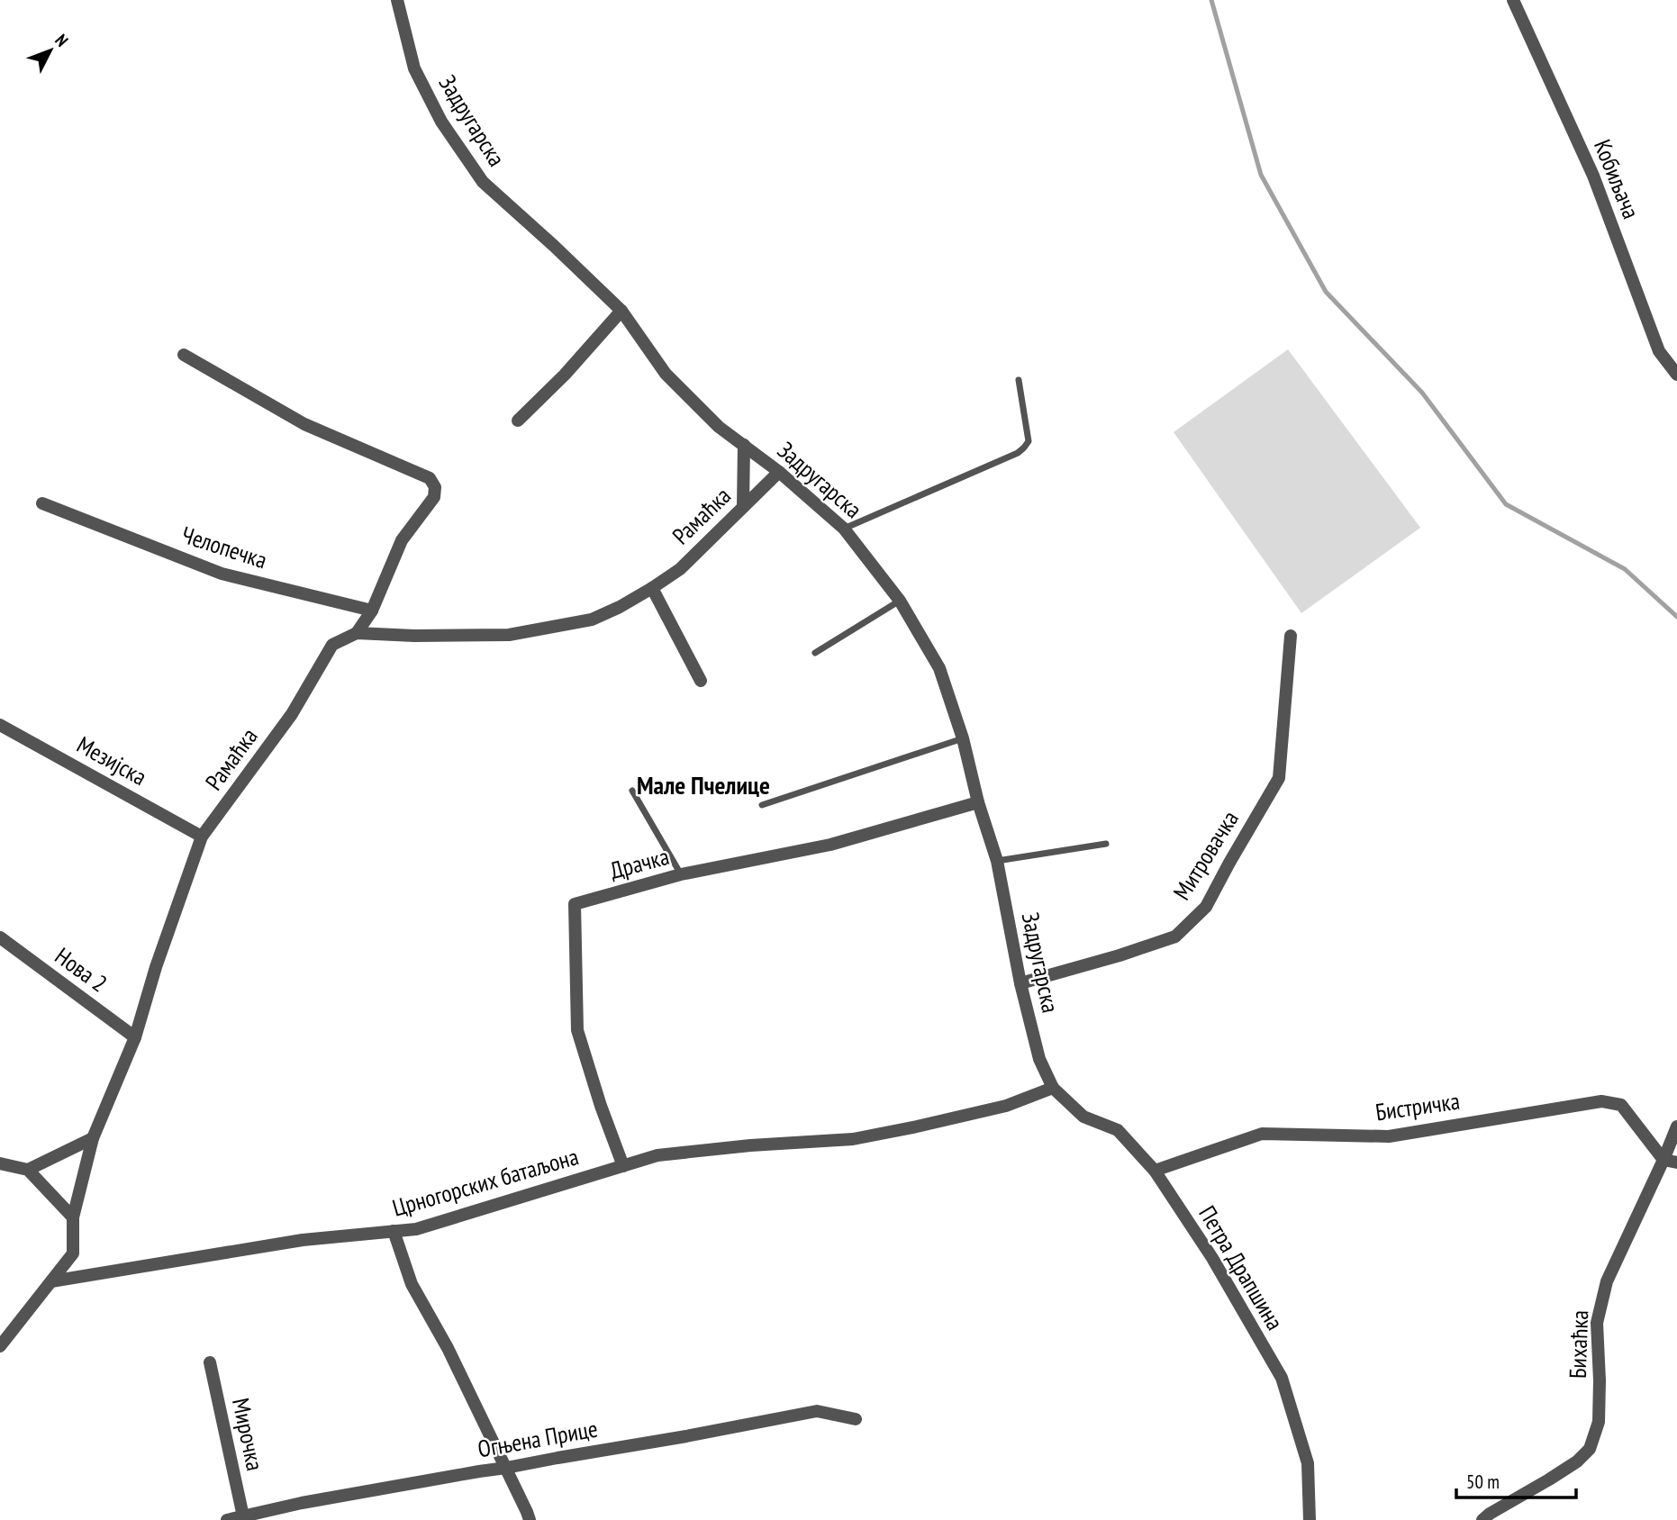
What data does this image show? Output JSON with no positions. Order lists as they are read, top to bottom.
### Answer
{
  "streets": {
    "street": [
      "Задругарска",
      "Кобиљача",
      "Рамаћка",
      "Челопечка",
      "Мезијска",
      "Митровачка",
      "Драчка",
      "Нова 2",
      "Бистричка",
      "Црногорских батаљона",
      "Петра Драпшина",
      "Бихаћка",
      "Мирочка",
      "Огњена Прице"
    ]
  },
  "crossings": [
    ["Задругарска", "Рамаћка"],
    ["Задругарска", "Митровачка"],
    ["Задругарска", "Драчка"],
    ["Задругарска", "Црногорских батаљона"],
    ["Задругарска", "Петра Драпшина"],
    ["Рамаћка", "Мезијска"],
    ["Рамаћка", "Нова 2"],
    ["Драчка", "Црногорских батаљона"],
    ["Бистричка", "Петра Драпшина"],
    ["Бистричка", "Бихаћка"],
    ["Црногорских батаљона", "Петра Драпшина"],
    ["Мирочка", "Огњена Прице"]
  ],
  "districts": ["Мале Пчелице"],
  "scale_bar": "50 m",
  "north": "top right"
}
